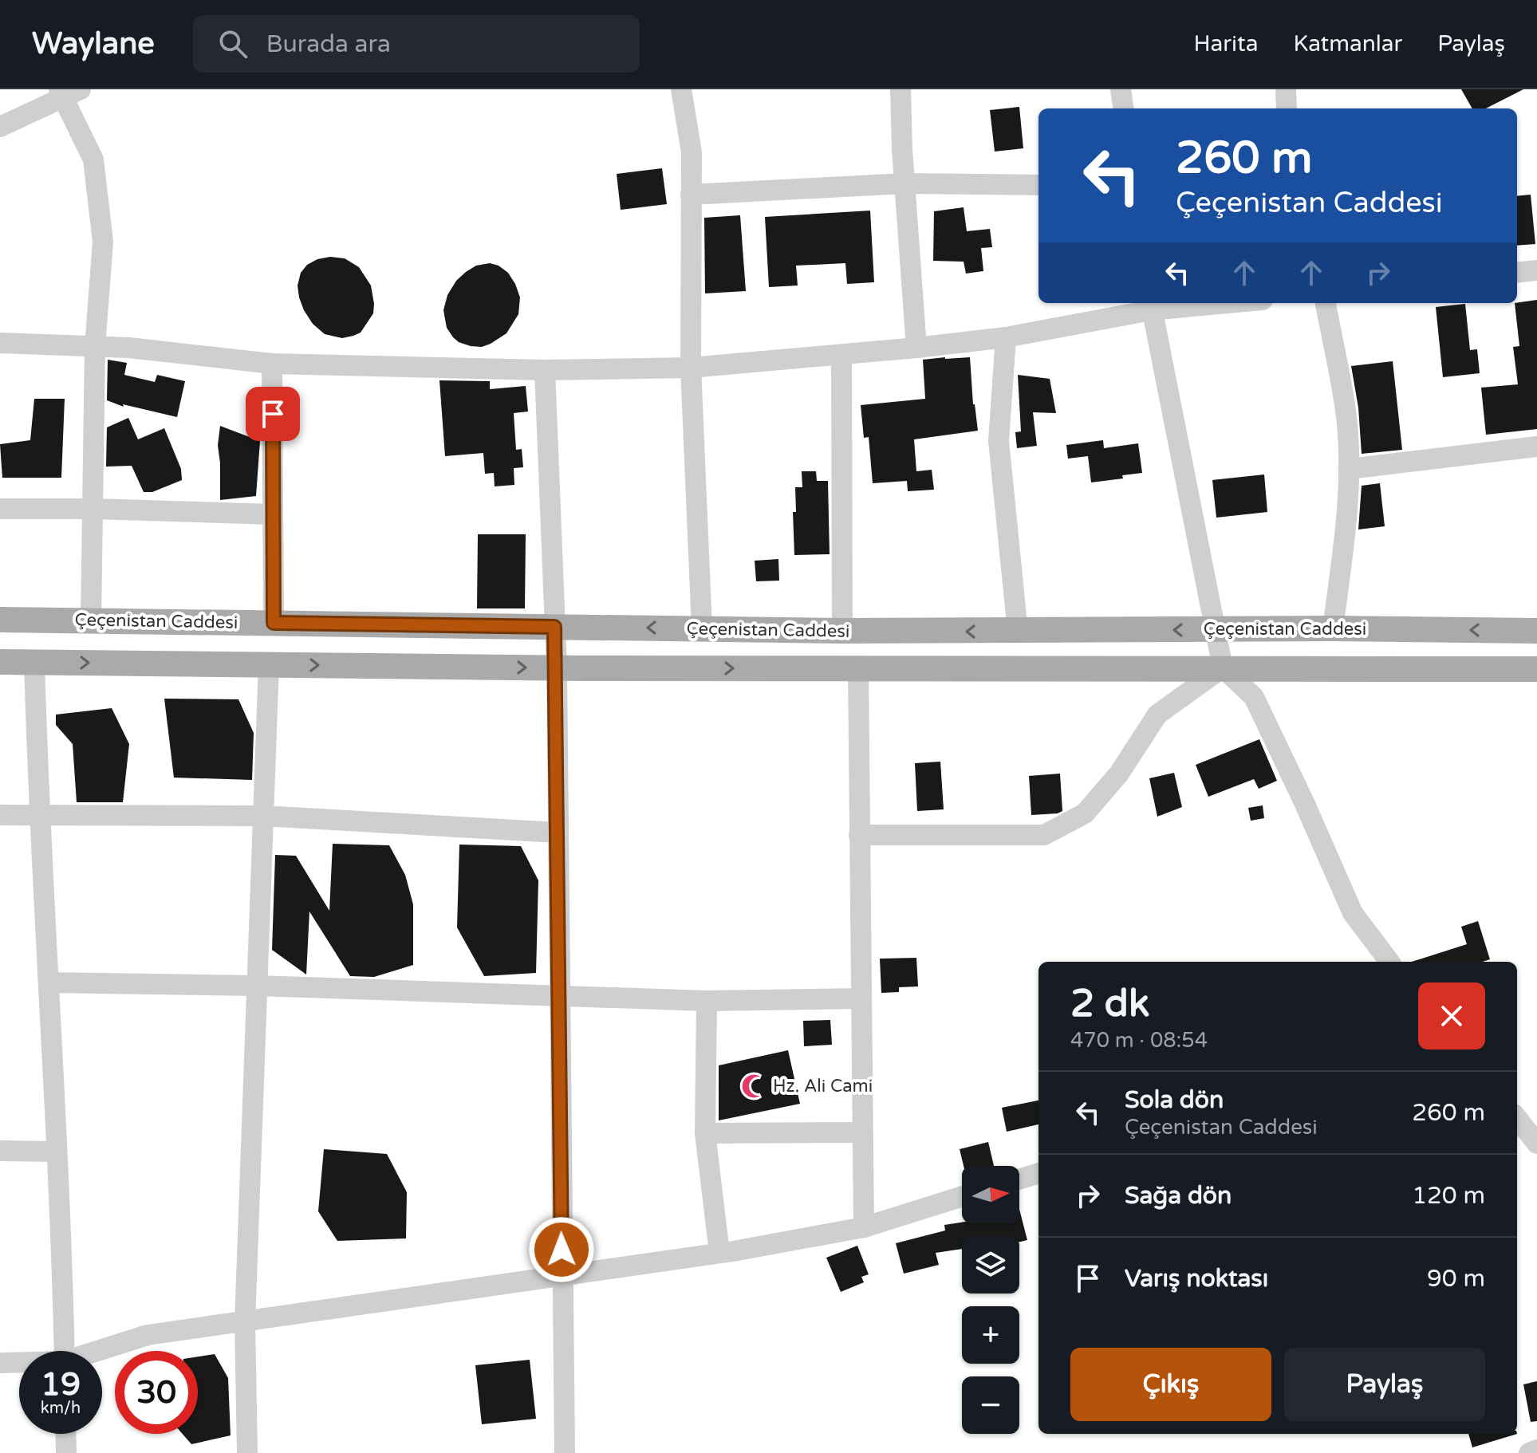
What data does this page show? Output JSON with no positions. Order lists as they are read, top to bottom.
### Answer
{
  "streets": {
    "main road": ["Çeçenistan Caddesi"]
  },
  "places": {
    "mosque": ["Hz. Ali Cami"]
  },
  "north": "right",
  "page": {
    "header": "Waylane",
    "search": "Burada ara",
    "nav": ["Harita", "Katmanlar", "Paylaş"],
    "turn": ["260 m", "Çeçenistan Caddesi"],
    "heading": ["2 dk", "470 m · 08:54"],
    "list": [
      {
        "name": "Sola dön",
        "note": "Çeçenistan Caddesi",
        "value": "260 m"
      },
      {
        "name": "Sağa dön",
        "value": "120 m"
      },
      {
        "name": "Varış noktası",
        "value": "90 m"
      }
    ],
    "map_buttons": ["+", "−"],
    "buttons": ["Çıkış", "Paylaş"],
    "speed": "19 km/h",
    "limit": "30"
  }
}
